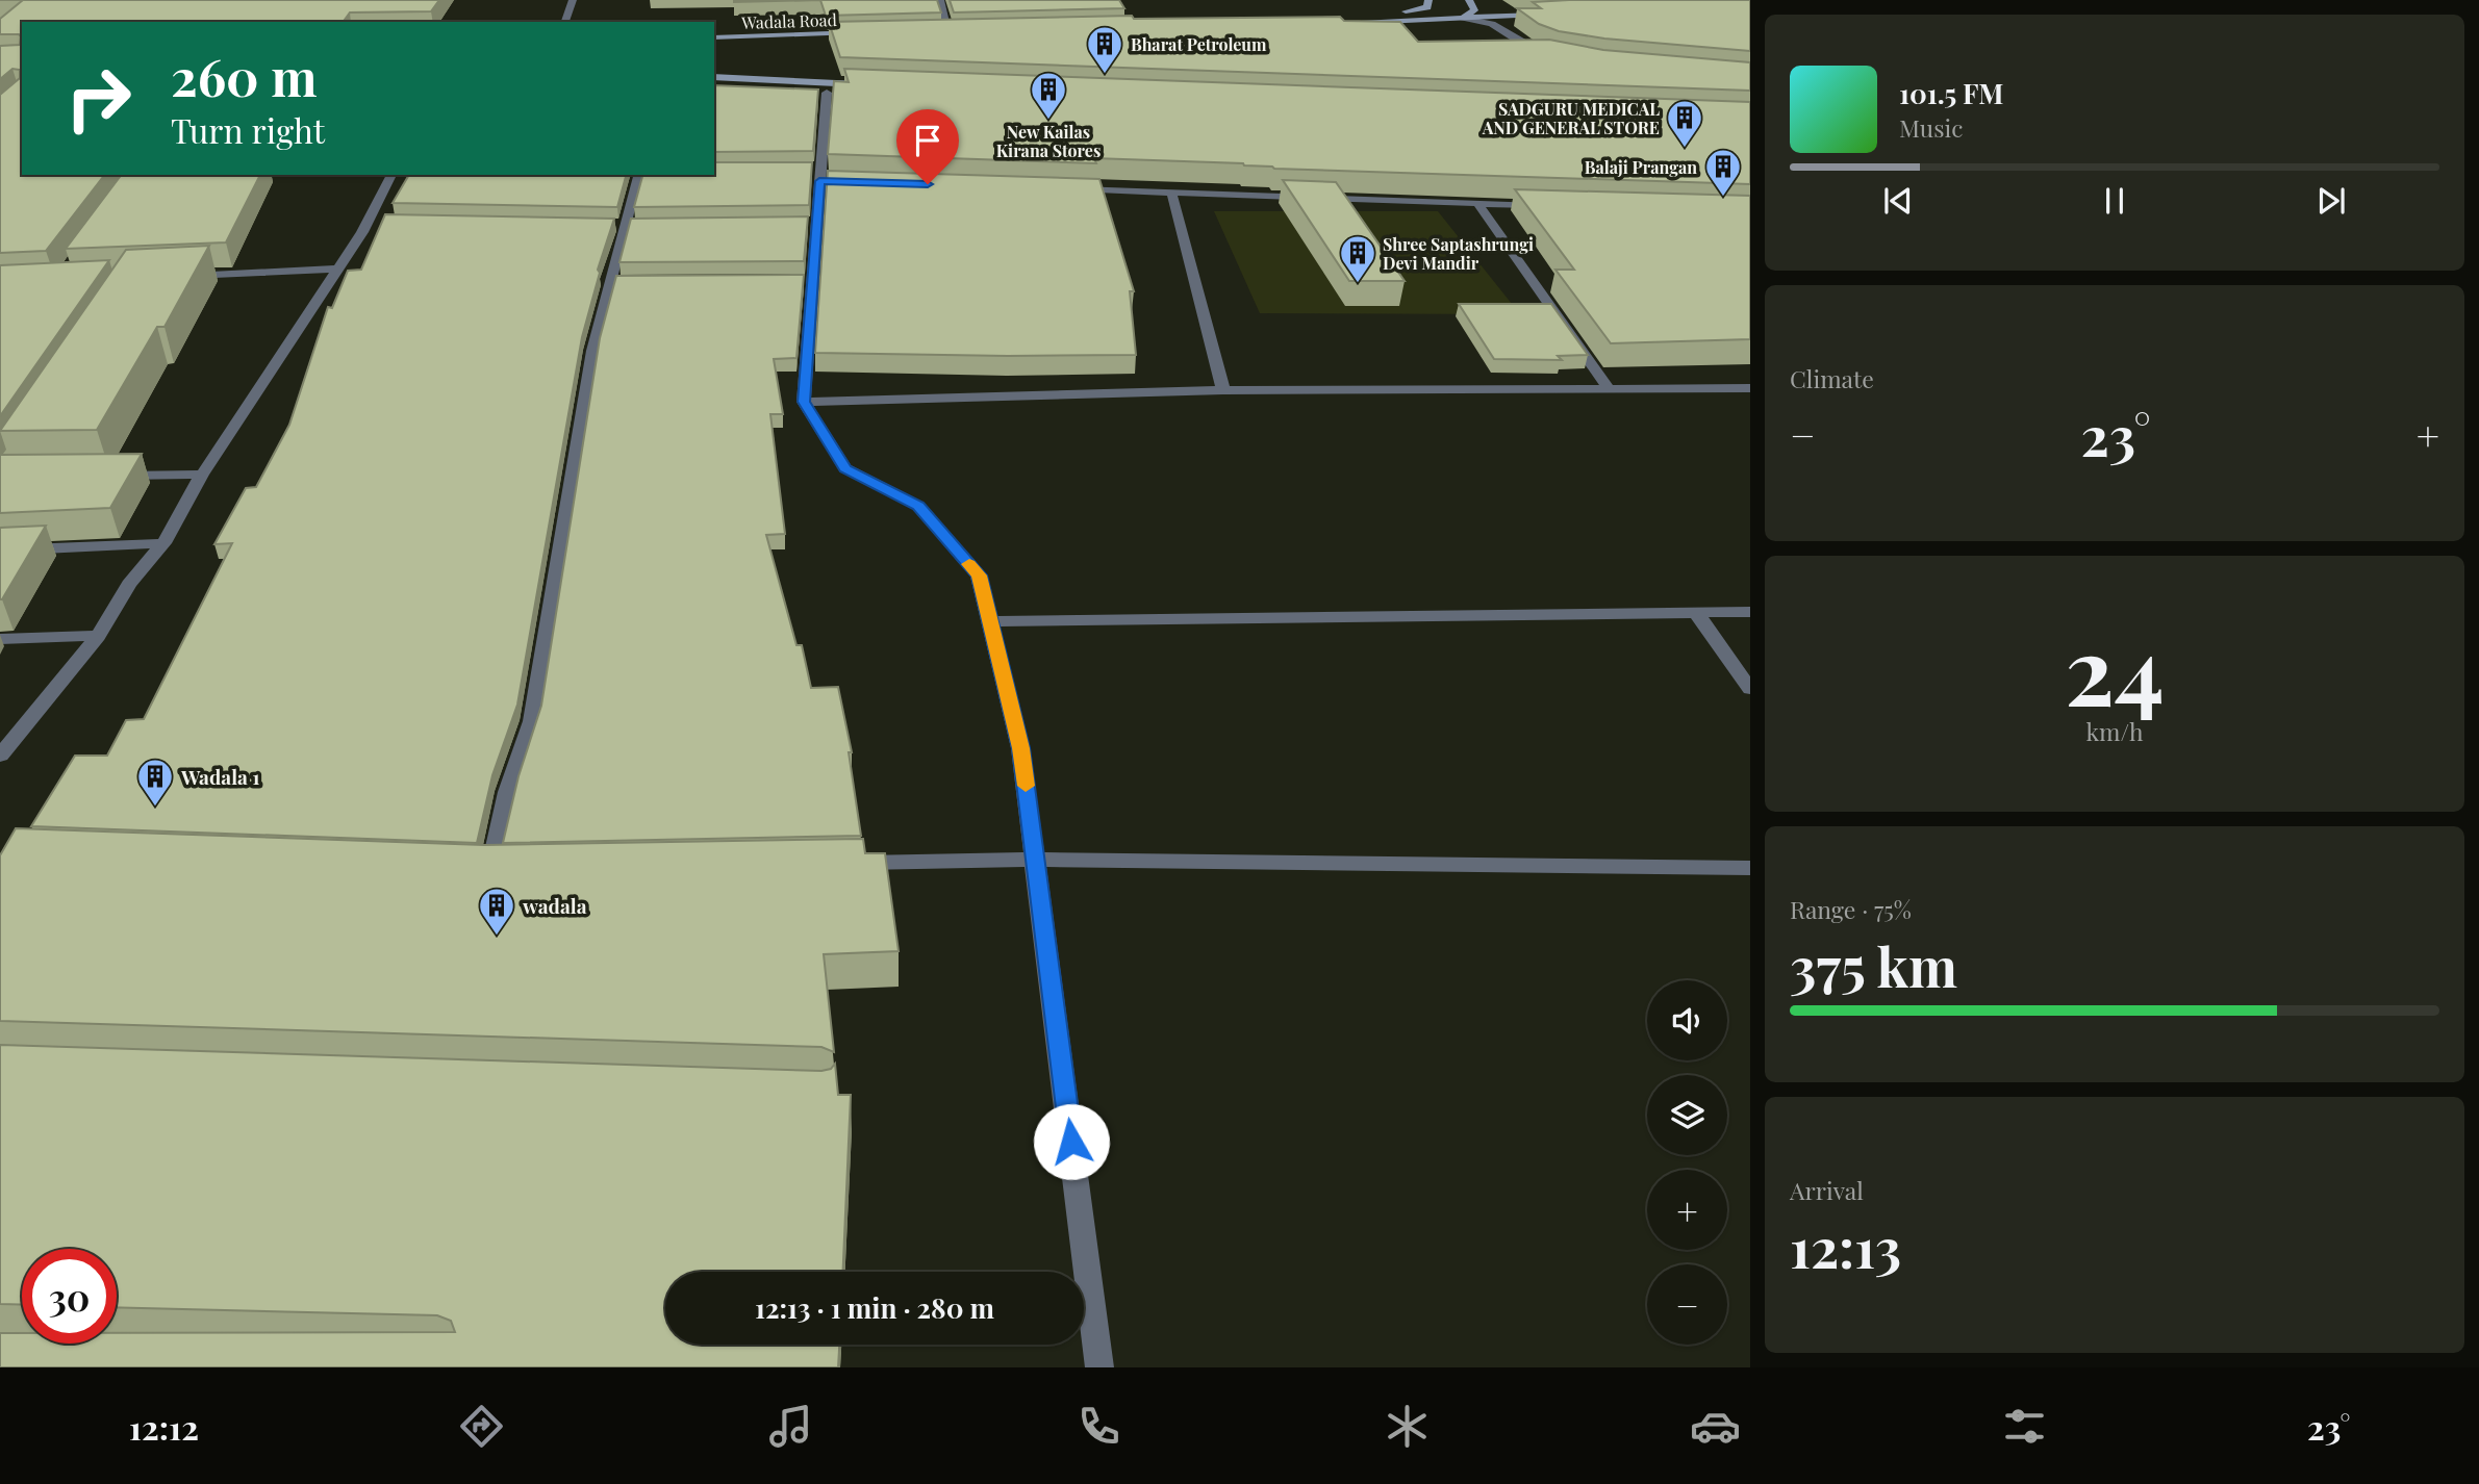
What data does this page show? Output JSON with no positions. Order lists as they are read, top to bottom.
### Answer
{
  "streets": {
    "street": ["Wadala Road"]
  },
  "places": {
    "building": [
      "Bharat Petroleum",
      "New Kailas Kirana Stores",
      "SADGURU MEDICAL AND GENERAL STORE",
      "Balaji Prangan",
      "Shree Saptashrungi Devi Mandir",
      "Wadala 1",
      "wadala"
    ]
  },
  "page": {
    "turn": ["260 m", "Turn right"],
    "song": ["101.5 FM", "Music"],
    "tile": [
      "Climate",
      ["24", "km/h"],
      ["Range · 75%", "375 km"],
      ["Arrival", "12:13"]
    ],
    "heat": ["−", "23°", "+"],
    "map_buttons": ["+", "−"],
    "limit": "30",
    "trip": "12:13 · 1 min · 280 m",
    "tabs": ["12:12", "23°"]
  }
}
